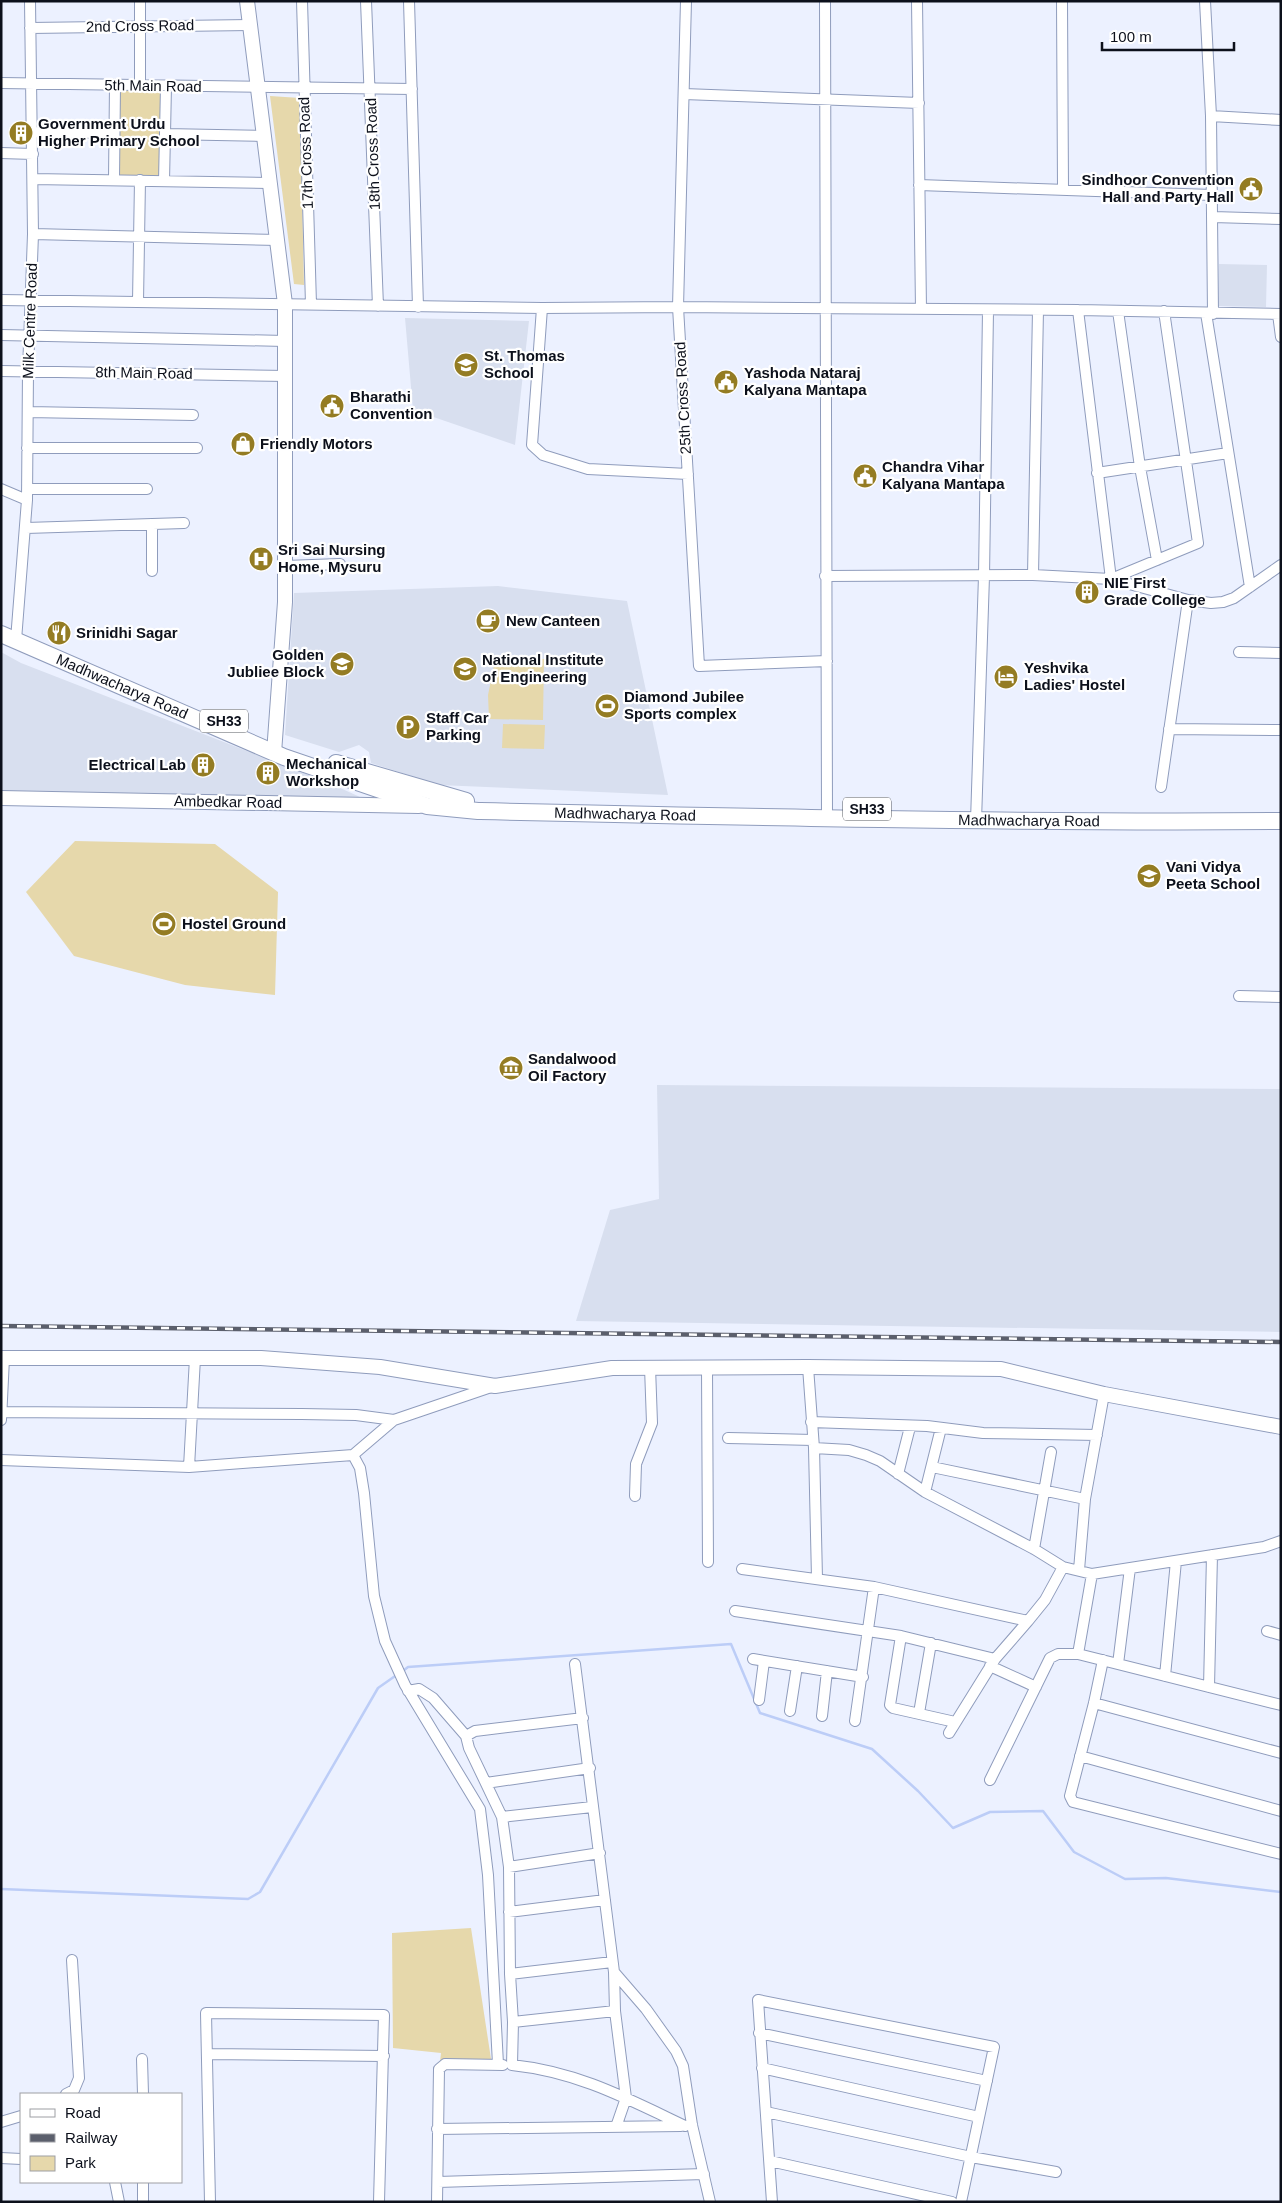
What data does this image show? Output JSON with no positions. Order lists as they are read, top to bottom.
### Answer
{
  "streets": {
    "main road": ["Madhwacharya Road", "SH33"],
    "street": [
      "2nd Cross Road",
      "5th Main Road",
      "17th Cross Road",
      "18th Cross Road",
      "Milk Centre Road",
      "8th Main Road",
      "25th Cross Road",
      "Ambedkar Road"
    ]
  },
  "crossings": [
    ["2nd Cross Road", "Milk Centre Road"],
    ["5th Main Road", "17th Cross Road"],
    ["5th Main Road", "18th Cross Road"],
    ["5th Main Road", "Milk Centre Road"],
    ["Milk Centre Road", "8th Main Road"],
    ["Milk Centre Road", "SH33"],
    ["Madhwacharya Road", "SH33"],
    ["Madhwacharya Road", "Ambedkar Road"],
    ["SH33", "Ambedkar Road"]
  ],
  "places": {
    "building": [
      "Government Urdu Higher Primary School",
      "NIE First Grade College",
      "Electrical Lab",
      "Mechanical Workshop"
    ],
    "public building": [
      "Sindhoor Convention Hall and Party Hall",
      "Yashoda Nataraj Kalyana Mantapa",
      "Bharathi Convention",
      "Chandra Vihar Kalyana Mantapa"
    ],
    "school or university": [
      "St. Thomas School",
      "Golden Jubliee Block",
      "National Institute of Engineering",
      "Vani Vidya Peeta School"
    ],
    "shop": ["Friendly Motors"],
    "hospital": ["Sri Sai Nursing Home, Mysuru"],
    "cafe": ["New Canteen"],
    "restaurant": ["Srinidhi Sagar"],
    "hotel": ["Yeshvika Ladies' Hostel"],
    "sports": ["Diamond Jubilee Sports complex", "Hostel Ground"],
    "parking": ["Staff Car Parking"],
    "museum": ["Sandalwood Oil Factory"]
  },
  "legend": ["Road", "Railway", "Park"],
  "scale_bar": "100 m"
}
